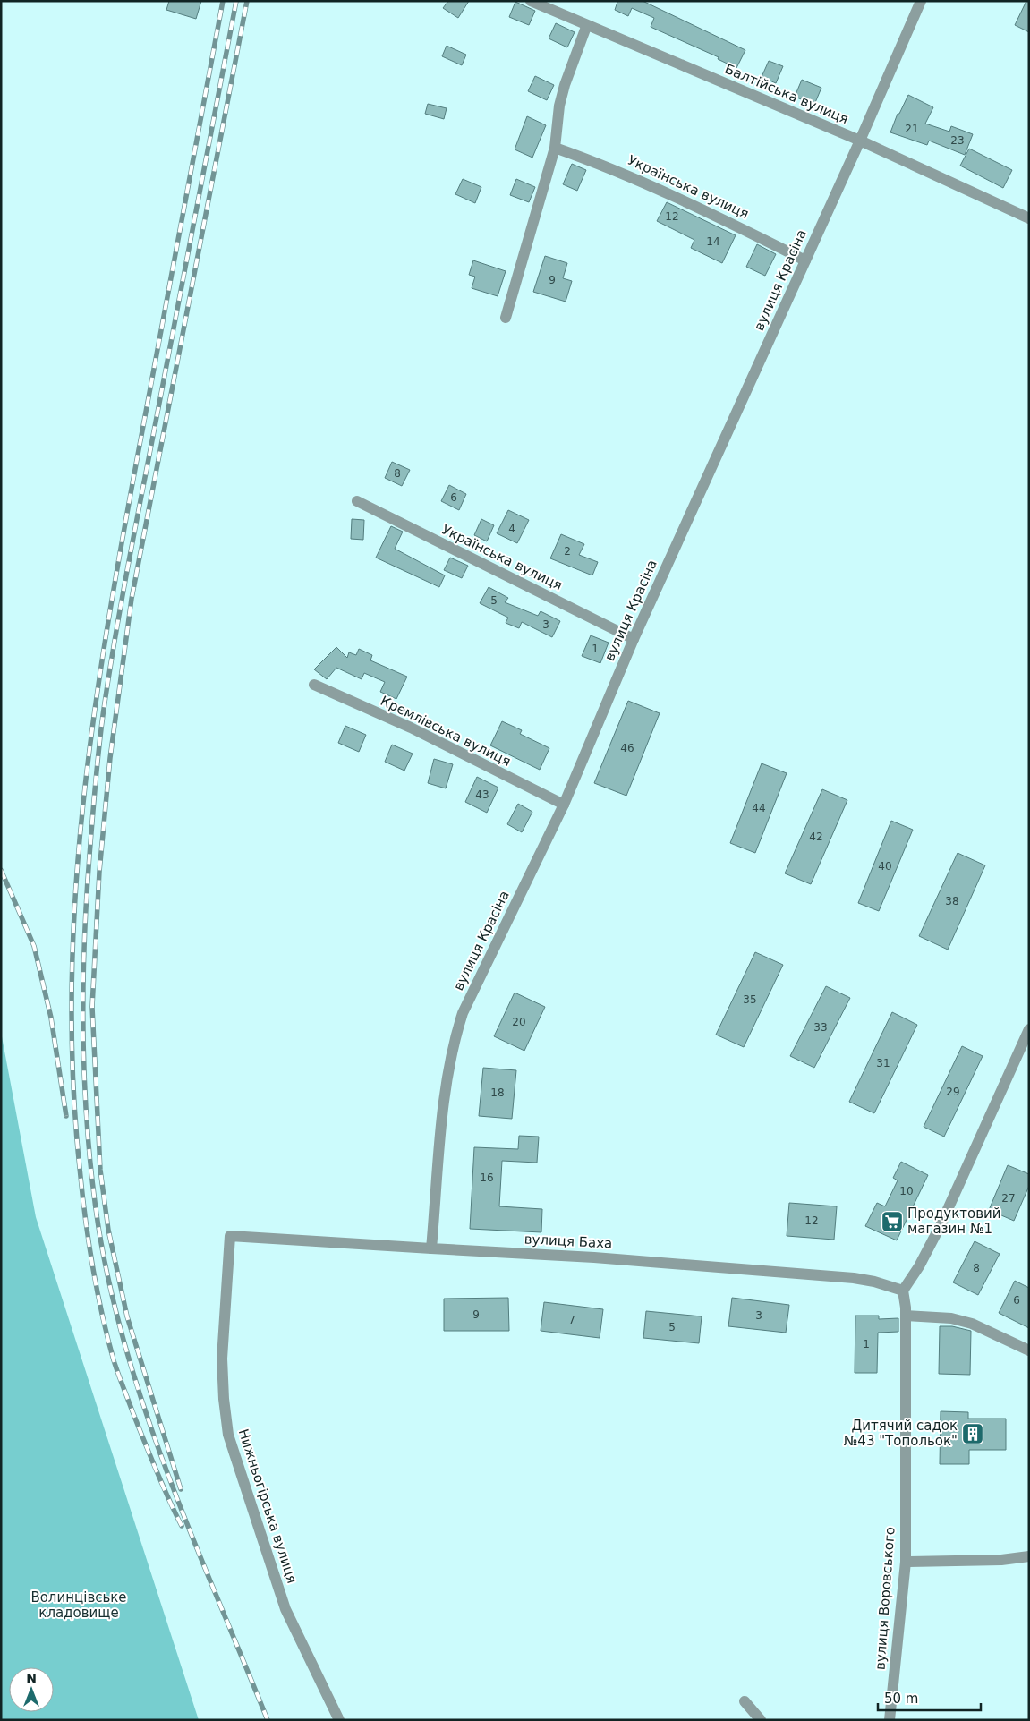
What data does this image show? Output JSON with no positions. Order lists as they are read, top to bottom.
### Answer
{
  "streets": {
    "street": [
      "Балтійська вулиця",
      "Українська вулиця",
      "вулиця Красіна",
      "Кремлівська вулиця",
      "вулиця Баха",
      "Нижньогірська вулиця",
      "вулиця Воровського"
    ]
  },
  "crossings": [
    ["Балтійська вулиця", "вулиця Красіна"],
    ["Українська вулиця", "вулиця Красіна"],
    ["вулиця Красіна", "Кремлівська вулиця"],
    ["вулиця Красіна", "вулиця Баха"],
    ["вулиця Баха", "Нижньогірська вулиця"],
    ["вулиця Баха", "вулиця Воровського"]
  ],
  "parks": ["Волинцівське кладовище"],
  "places": {
    "supermarket": ["Продуктовий магазин №1"],
    "building": ["Дитячий садок №43 \"Топольок\""]
  },
  "house_numbers": [
    "21",
    "23",
    "12",
    "14",
    "9",
    "8",
    "6",
    "4",
    "2",
    "5",
    "3",
    "1",
    "46",
    "43",
    "44",
    "42",
    "40",
    "38",
    "35",
    "20",
    "33",
    "31",
    "29",
    "18",
    "16",
    "10",
    "27",
    "12",
    "8",
    "6",
    "9",
    "3",
    "7",
    "5",
    "1"
  ],
  "scale_bar": "50 m",
  "north": "top"
}
